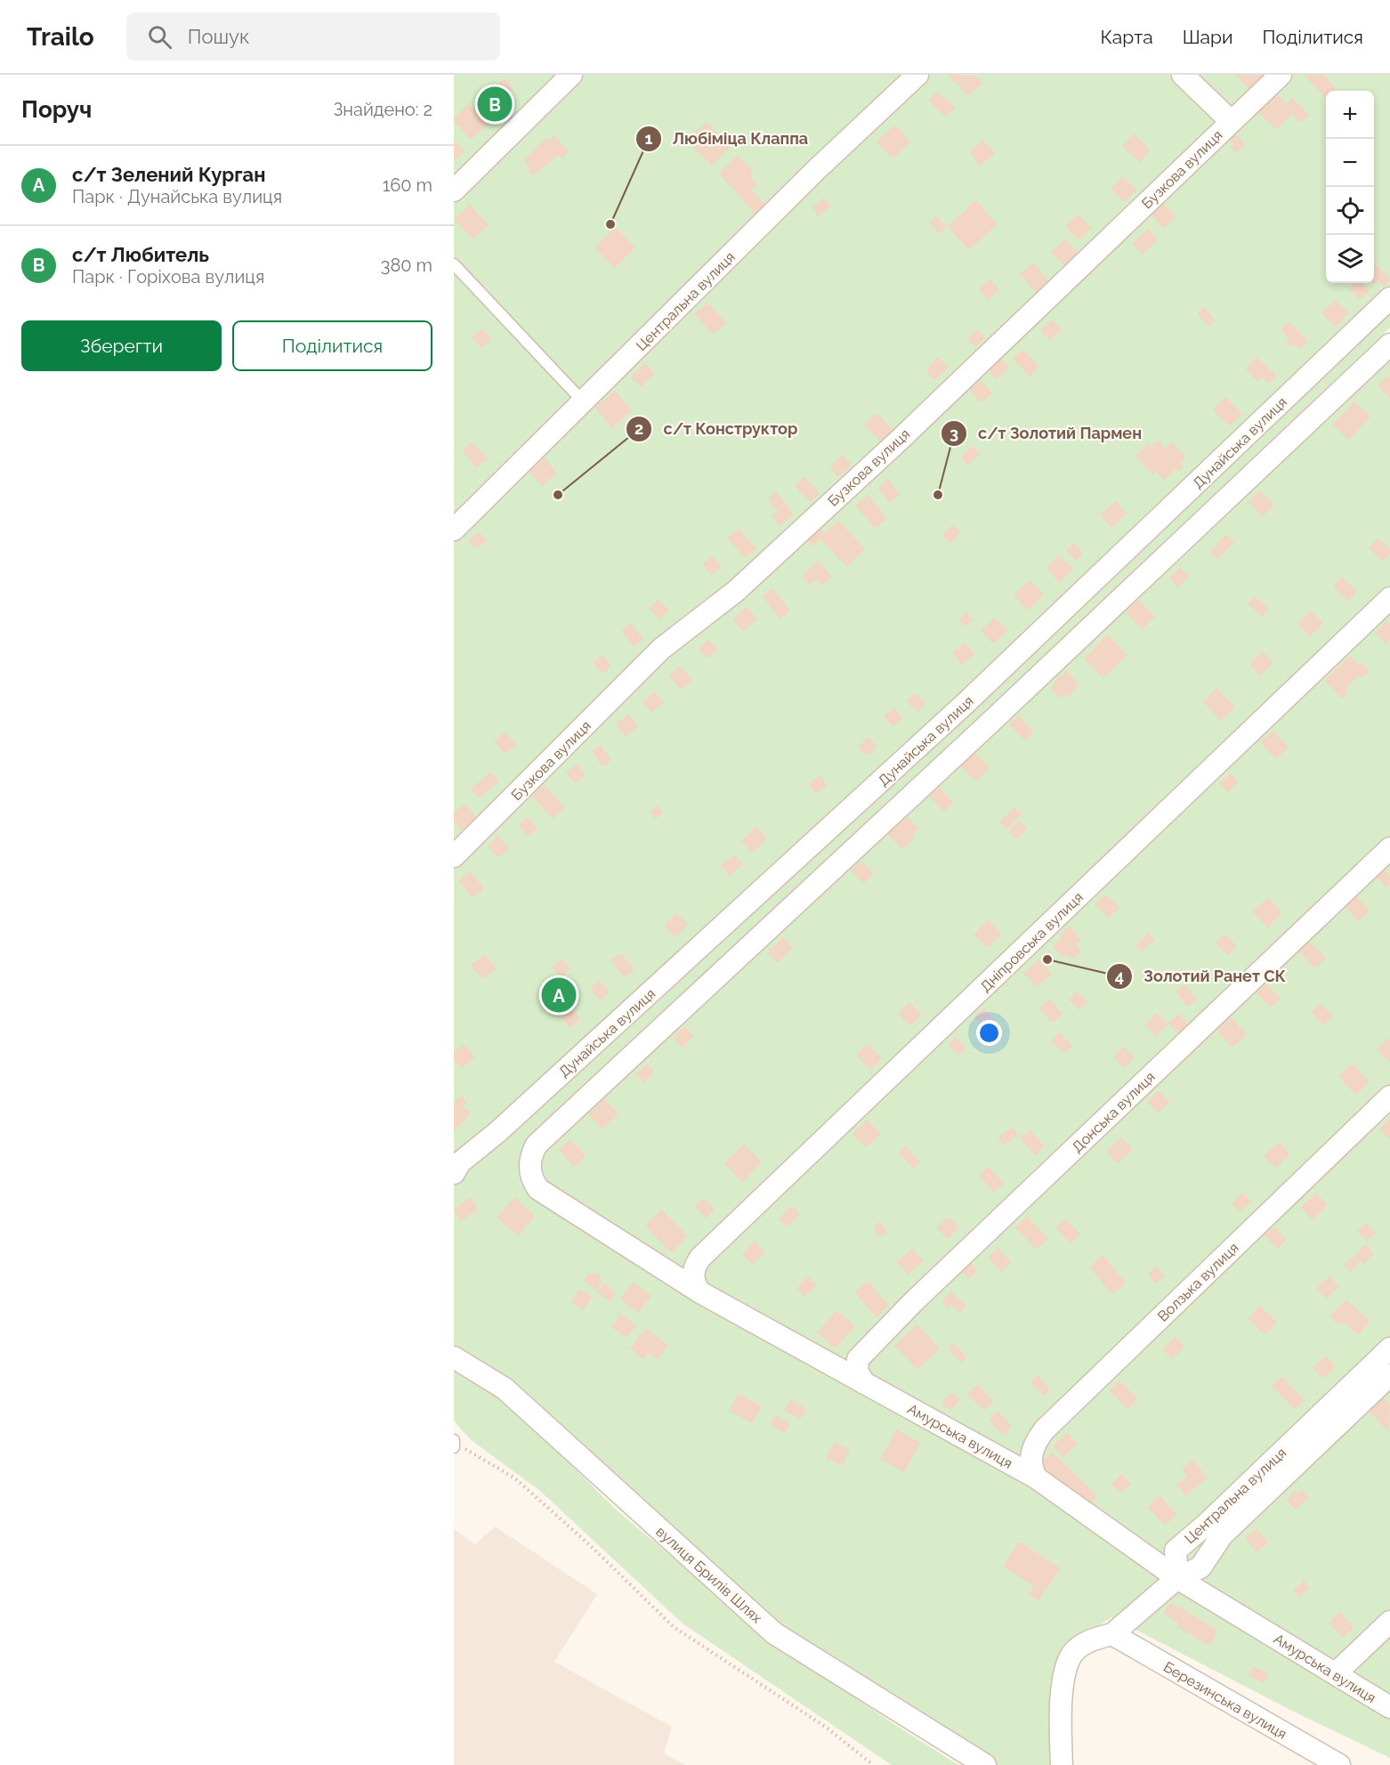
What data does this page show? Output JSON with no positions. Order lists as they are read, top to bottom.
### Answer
{
  "streets": {
    "street": [
      "Бузкова вулиця",
      "Центральна вулиця",
      "Дунайська вулиця",
      "Дніпровська вулиця",
      "Донська вулиця",
      "Волзька вулиця",
      "Амурська вулиця",
      "вулиця Брилів Шлях",
      "Березинська вулиця"
    ]
  },
  "crossings": [
    ["Центральна вулиця", "Амурська вулиця"],
    ["Дніпровська вулиця", "Амурська вулиця"],
    ["Донська вулиця", "Амурська вулиця"],
    ["Волзька вулиця", "Амурська вулиця"]
  ],
  "places": [
    "Любіміца Клаппа",
    "с/т Конструктор",
    "с/т Золотий Пармен",
    "Золотий Ранет СК"
  ],
  "page": {
    "header": "Trailo",
    "search": "Пошук",
    "nav": ["Карта", "Шари", "Поділитися"],
    "heading": ["Поруч", "Знайдено: 2"],
    "pins": ["B", "A"],
    "map_buttons": ["+", "−"],
    "list": [
      {
        "mark": "A",
        "name": "с/т Зелений Курган",
        "note": "Парк · Дунайська вулиця",
        "value": "160 m"
      },
      {
        "mark": "B",
        "name": "с/т Любитель",
        "note": "Парк · Горіхова вулиця",
        "value": "380 m"
      }
    ],
    "buttons": ["Зберегти", "Поділитися"]
  }
}
